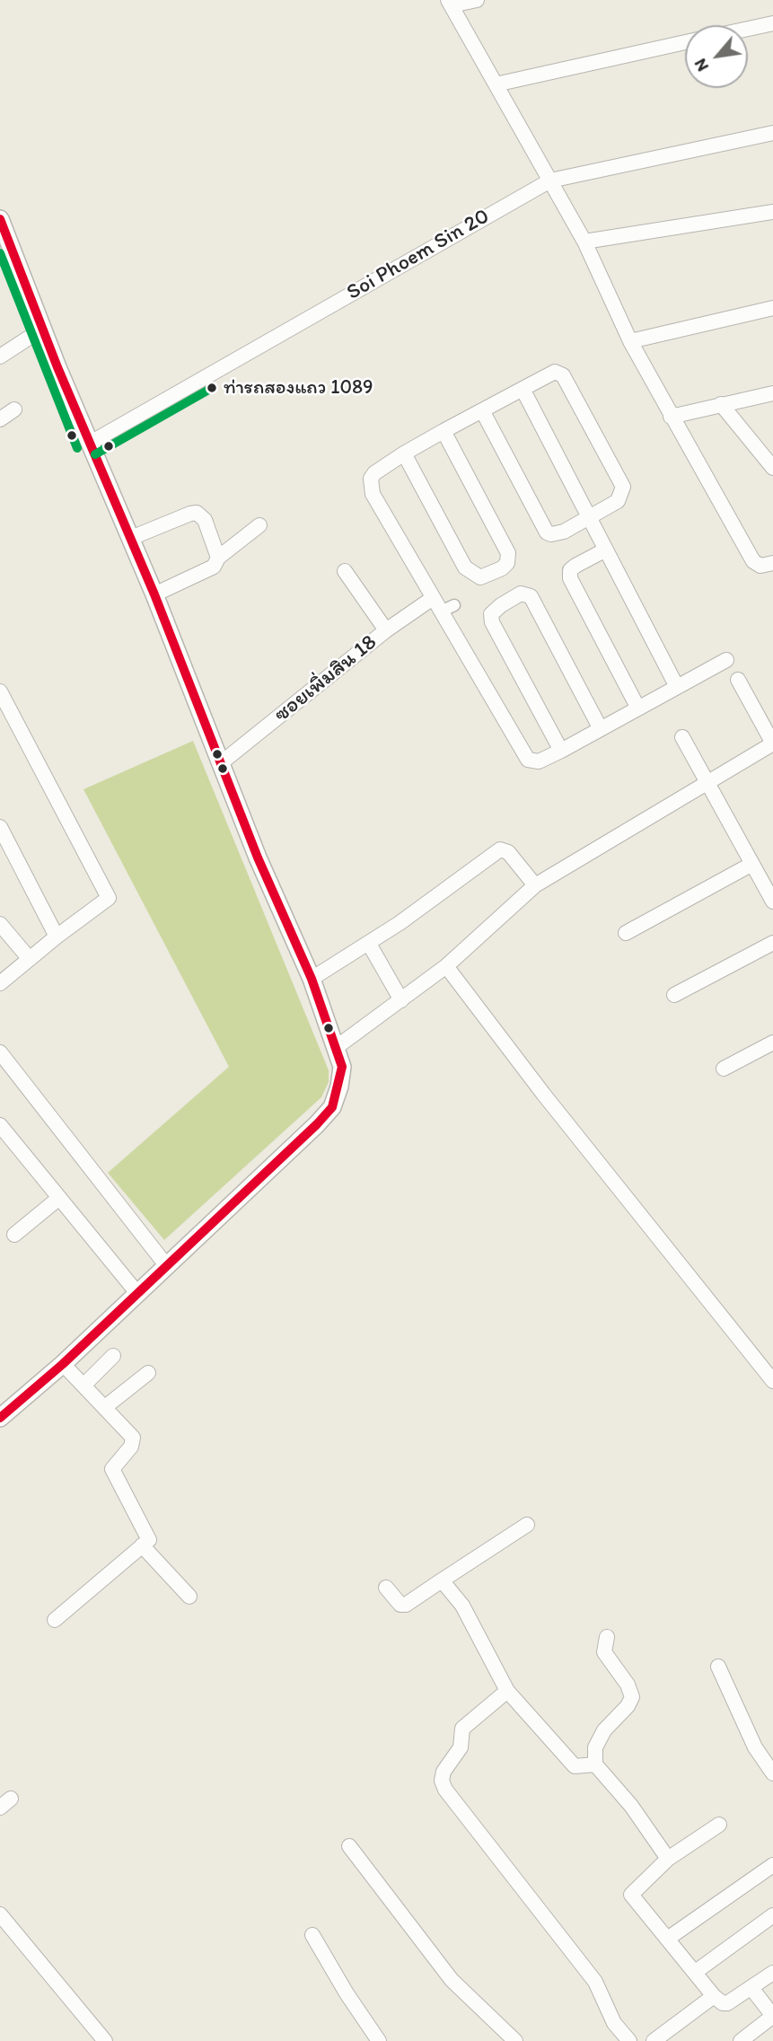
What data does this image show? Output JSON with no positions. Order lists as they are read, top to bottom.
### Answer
{
  "streets": {
    "street": ["Soi Phoem Sin 20", "ซอยเพิ่มสิน 18"]
  },
  "places": ["ท่ารถสองแถว 1089"],
  "north": "bottom left"
}
